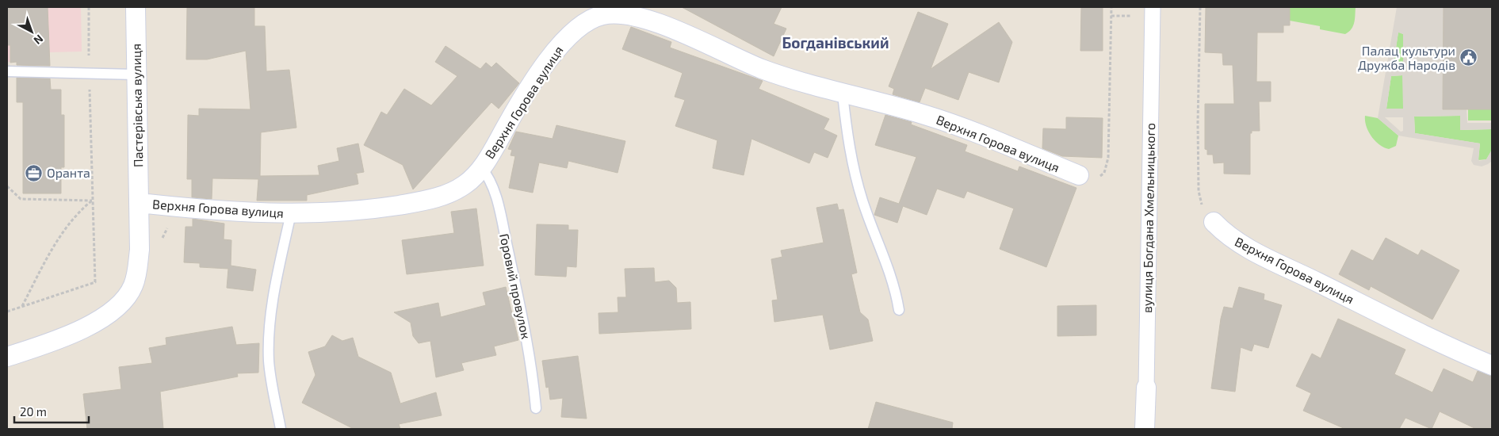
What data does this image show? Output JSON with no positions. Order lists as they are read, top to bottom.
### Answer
{
  "streets": {
    "street": ["Верхня Горова вулиця", "Пастерівська вулиця", "вулиця Богдана Хмельницького"],
    "lane": ["Горовий провулок"]
  },
  "crossings": [
    ["Верхня Горова вулиця", "Пастерівська вулиця"],
    ["Верхня Горова вулиця", "Горовий провулок"]
  ],
  "districts": ["Богданівський"],
  "places": {
    "public building": ["Палац культури Дружба Народів"],
    "office": ["Оранта"]
  },
  "scale_bar": "20 m",
  "north": "bottom right"
}
